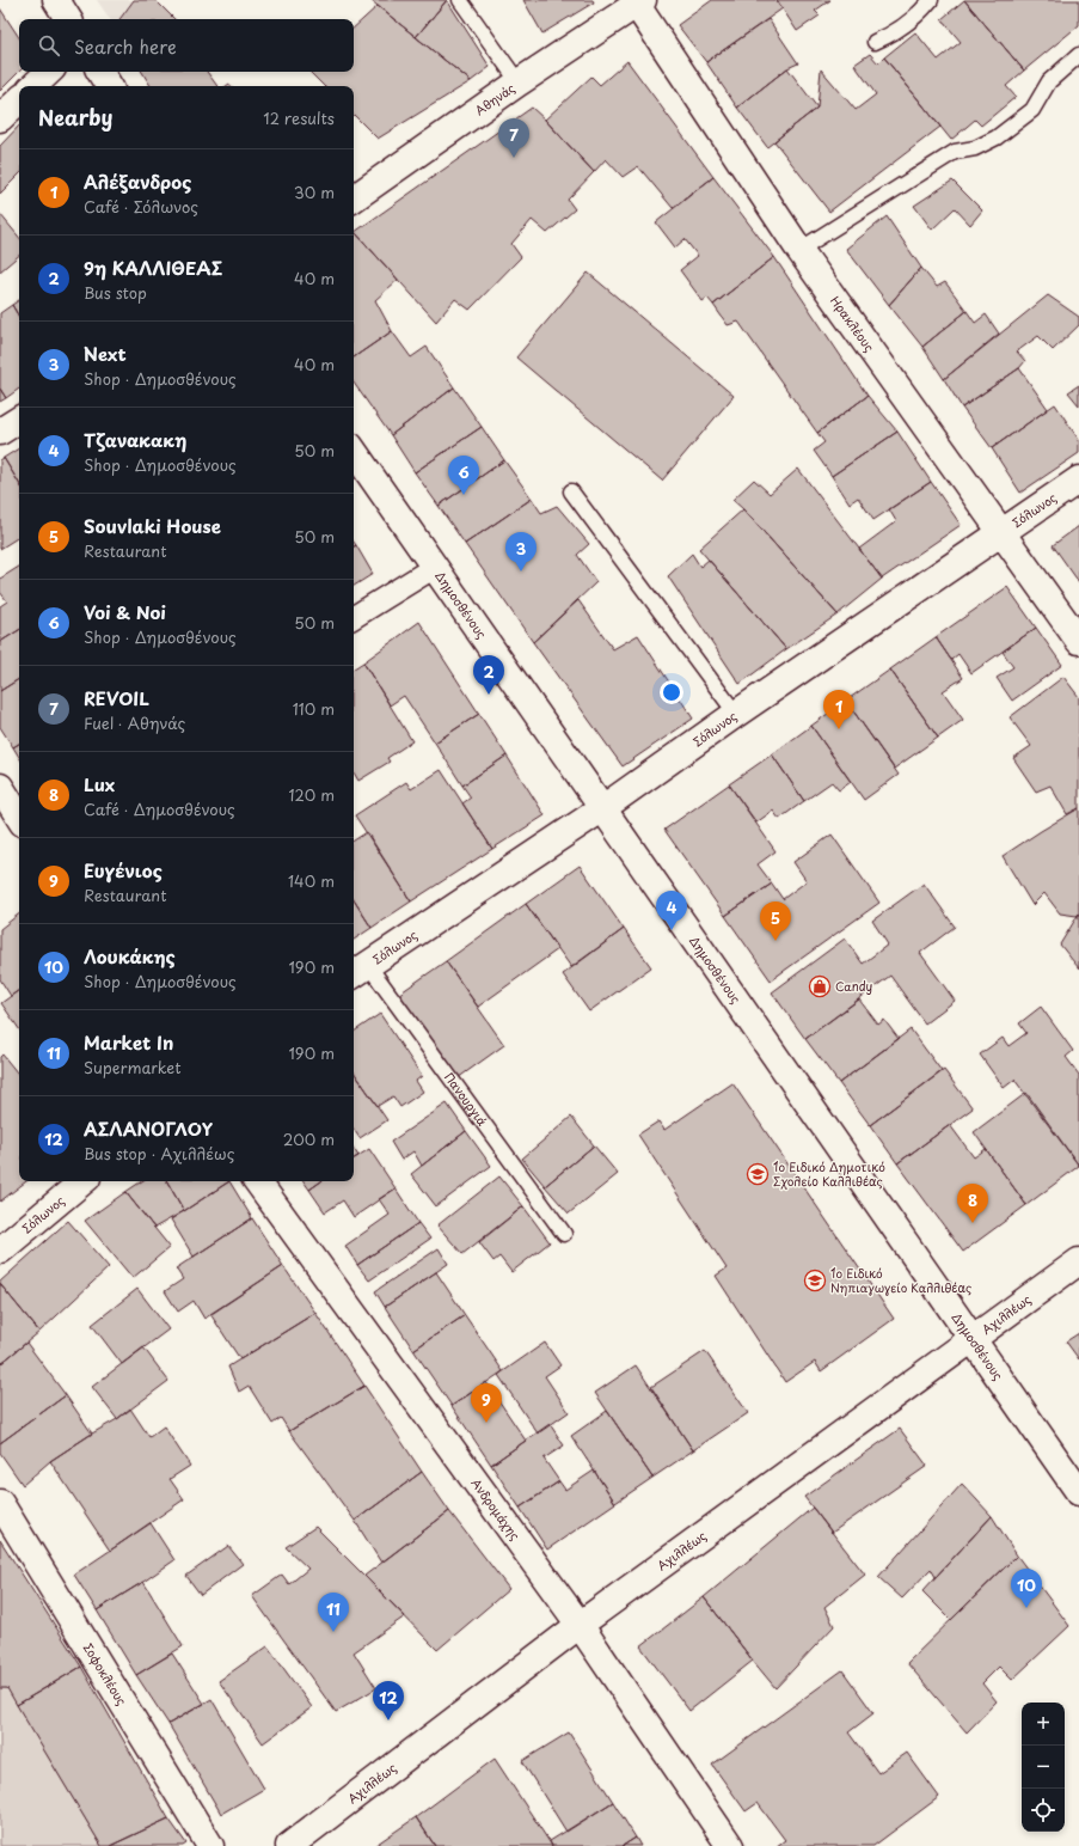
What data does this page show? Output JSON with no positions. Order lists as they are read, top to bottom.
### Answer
{
  "streets": {
    "street": [
      "Αθηνάς",
      "Ηρακλέους",
      "Σόλωνος",
      "Δημοσθένους",
      "Αχιλλέως",
      "Ανδρομάχης",
      "Σοφοκλέους"
    ],
    "lane": ["Πανουργιά"]
  },
  "crossings": [
    ["Αθηνάς", "Ηρακλέους"],
    ["Ηρακλέους", "Σόλωνος"],
    ["Σόλωνος", "Δημοσθένους"],
    ["Σόλωνος", "Πανουργιά"],
    ["Δημοσθένους", "Αχιλλέως"],
    ["Αχιλλέως", "Ανδρομάχης"]
  ],
  "places": {
    "shop": ["Candy"],
    "school or university": ["1ο Ειδικό Δημοτικό Σχολείο Καλλιθέας", "1ο Ειδικό Νηπιαγωγείο Καλλιθέας"]
  },
  "page": {
    "search": "Search here",
    "heading": ["Nearby", "12 results"],
    "pins": [
      "7",
      "6",
      "3",
      "2",
      "1",
      "4",
      "5",
      "8",
      "9",
      "10",
      "11",
      "12"
    ],
    "list": [
      {
        "mark": "1",
        "name": "Αλέξανδρος",
        "note": "Café · Σόλωνος",
        "value": "30 m"
      },
      {
        "mark": "2",
        "name": "9η ΚΑΛΛΙΘΕΑΣ",
        "note": "Bus stop",
        "value": "40 m"
      },
      {
        "mark": "3",
        "name": "Next",
        "note": "Shop · Δημοσθένους",
        "value": "40 m"
      },
      {
        "mark": "4",
        "name": "Τζανακακη",
        "note": "Shop · Δημοσθένους",
        "value": "50 m"
      },
      {
        "mark": "5",
        "name": "Souvlaki House",
        "note": "Restaurant",
        "value": "50 m"
      },
      {
        "mark": "6",
        "name": "Voi & Noi",
        "note": "Shop · Δημοσθένους",
        "value": "50 m"
      },
      {
        "mark": "7",
        "name": "REVOIL",
        "note": "Fuel · Αθηνάς",
        "value": "110 m"
      },
      {
        "mark": "8",
        "name": "Lux",
        "note": "Café · Δημοσθένους",
        "value": "120 m"
      },
      {
        "mark": "9",
        "name": "Ευγένιος",
        "note": "Restaurant",
        "value": "140 m"
      },
      {
        "mark": "10",
        "name": "Λουκάκης",
        "note": "Shop · Δημοσθένους",
        "value": "190 m"
      },
      {
        "mark": "11",
        "name": "Market In",
        "note": "Supermarket",
        "value": "190 m"
      },
      {
        "mark": "12",
        "name": "ΑΣΛΑΝΟΓΛΟΥ",
        "note": "Bus stop · Αχιλλέως",
        "value": "200 m"
      }
    ],
    "map_buttons": ["+", "−"]
  }
}
